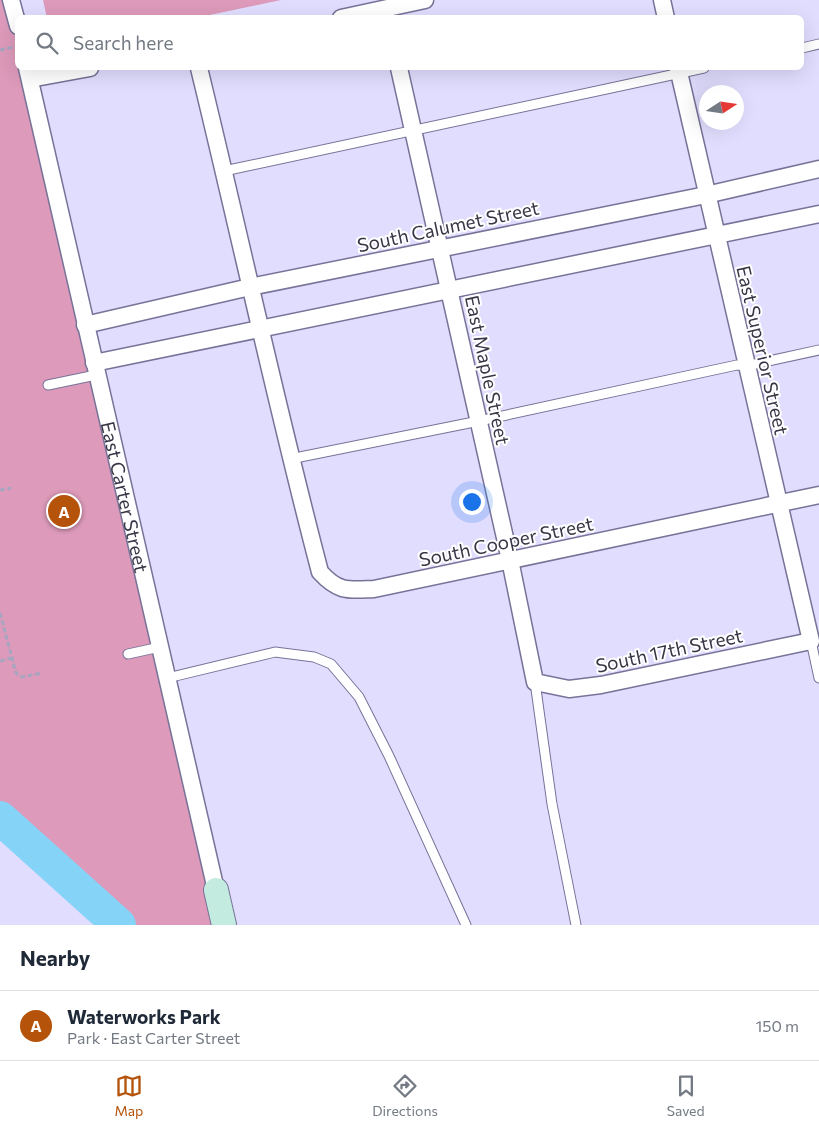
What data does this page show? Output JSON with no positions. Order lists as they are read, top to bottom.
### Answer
{
  "streets": {
    "street": [
      "South Calumet Street",
      "East Superior Street",
      "East Maple Street",
      "East Carter Street",
      "South Cooper Street",
      "South 17th Street"
    ]
  },
  "crossings": [
    ["South Calumet Street", "East Superior Street"],
    ["South Calumet Street", "East Maple Street"],
    ["South Calumet Street", "East Carter Street"],
    ["South Calumet Street", "South Cooper Street"],
    ["East Superior Street", "South Cooper Street"],
    ["East Superior Street", "South 17th Street"],
    ["East Maple Street", "South Cooper Street"],
    ["East Maple Street", "South 17th Street"]
  ],
  "north": "right",
  "page": {
    "search": "Search here",
    "pins": "A",
    "heading": "Nearby",
    "list": [
      {
        "mark": "A",
        "name": "Waterworks Park",
        "note": "Park · East Carter Street",
        "value": "150 m"
      }
    ],
    "nav": ["Map", "Directions", "Saved"]
  }
}
